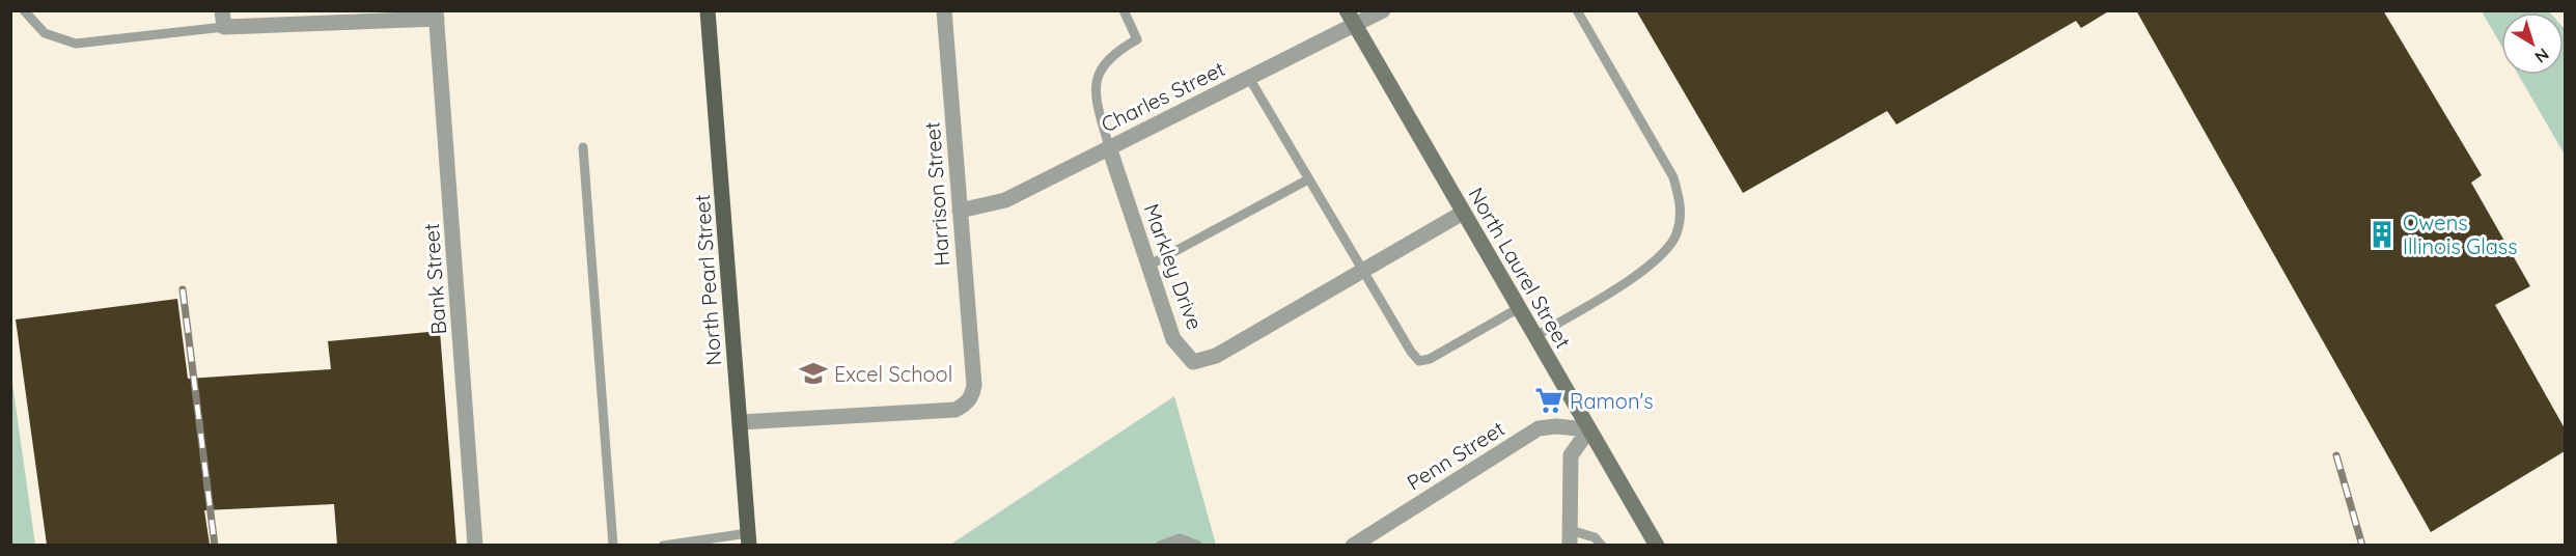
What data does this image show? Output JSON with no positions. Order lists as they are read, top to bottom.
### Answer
{
  "streets": {
    "main road": ["North Pearl Street"],
    "street": [
      "Charles Street",
      "Harrison Street",
      "Markley Drive",
      "North Laurel Street",
      "Bank Street",
      "Penn Street"
    ]
  },
  "crossings": [
    ["Charles Street", "Harrison Street"],
    ["Charles Street", "Markley Drive"],
    ["Charles Street", "North Laurel Street"],
    ["Harrison Street", "North Pearl Street"],
    ["Markley Drive", "North Laurel Street"],
    ["North Laurel Street", "Penn Street"]
  ],
  "places": {
    "building": ["Owens Illinois Glass"],
    "school or university": ["Excel School"],
    "supermarket": ["Ramon's"]
  },
  "north": "bottom right"
}
